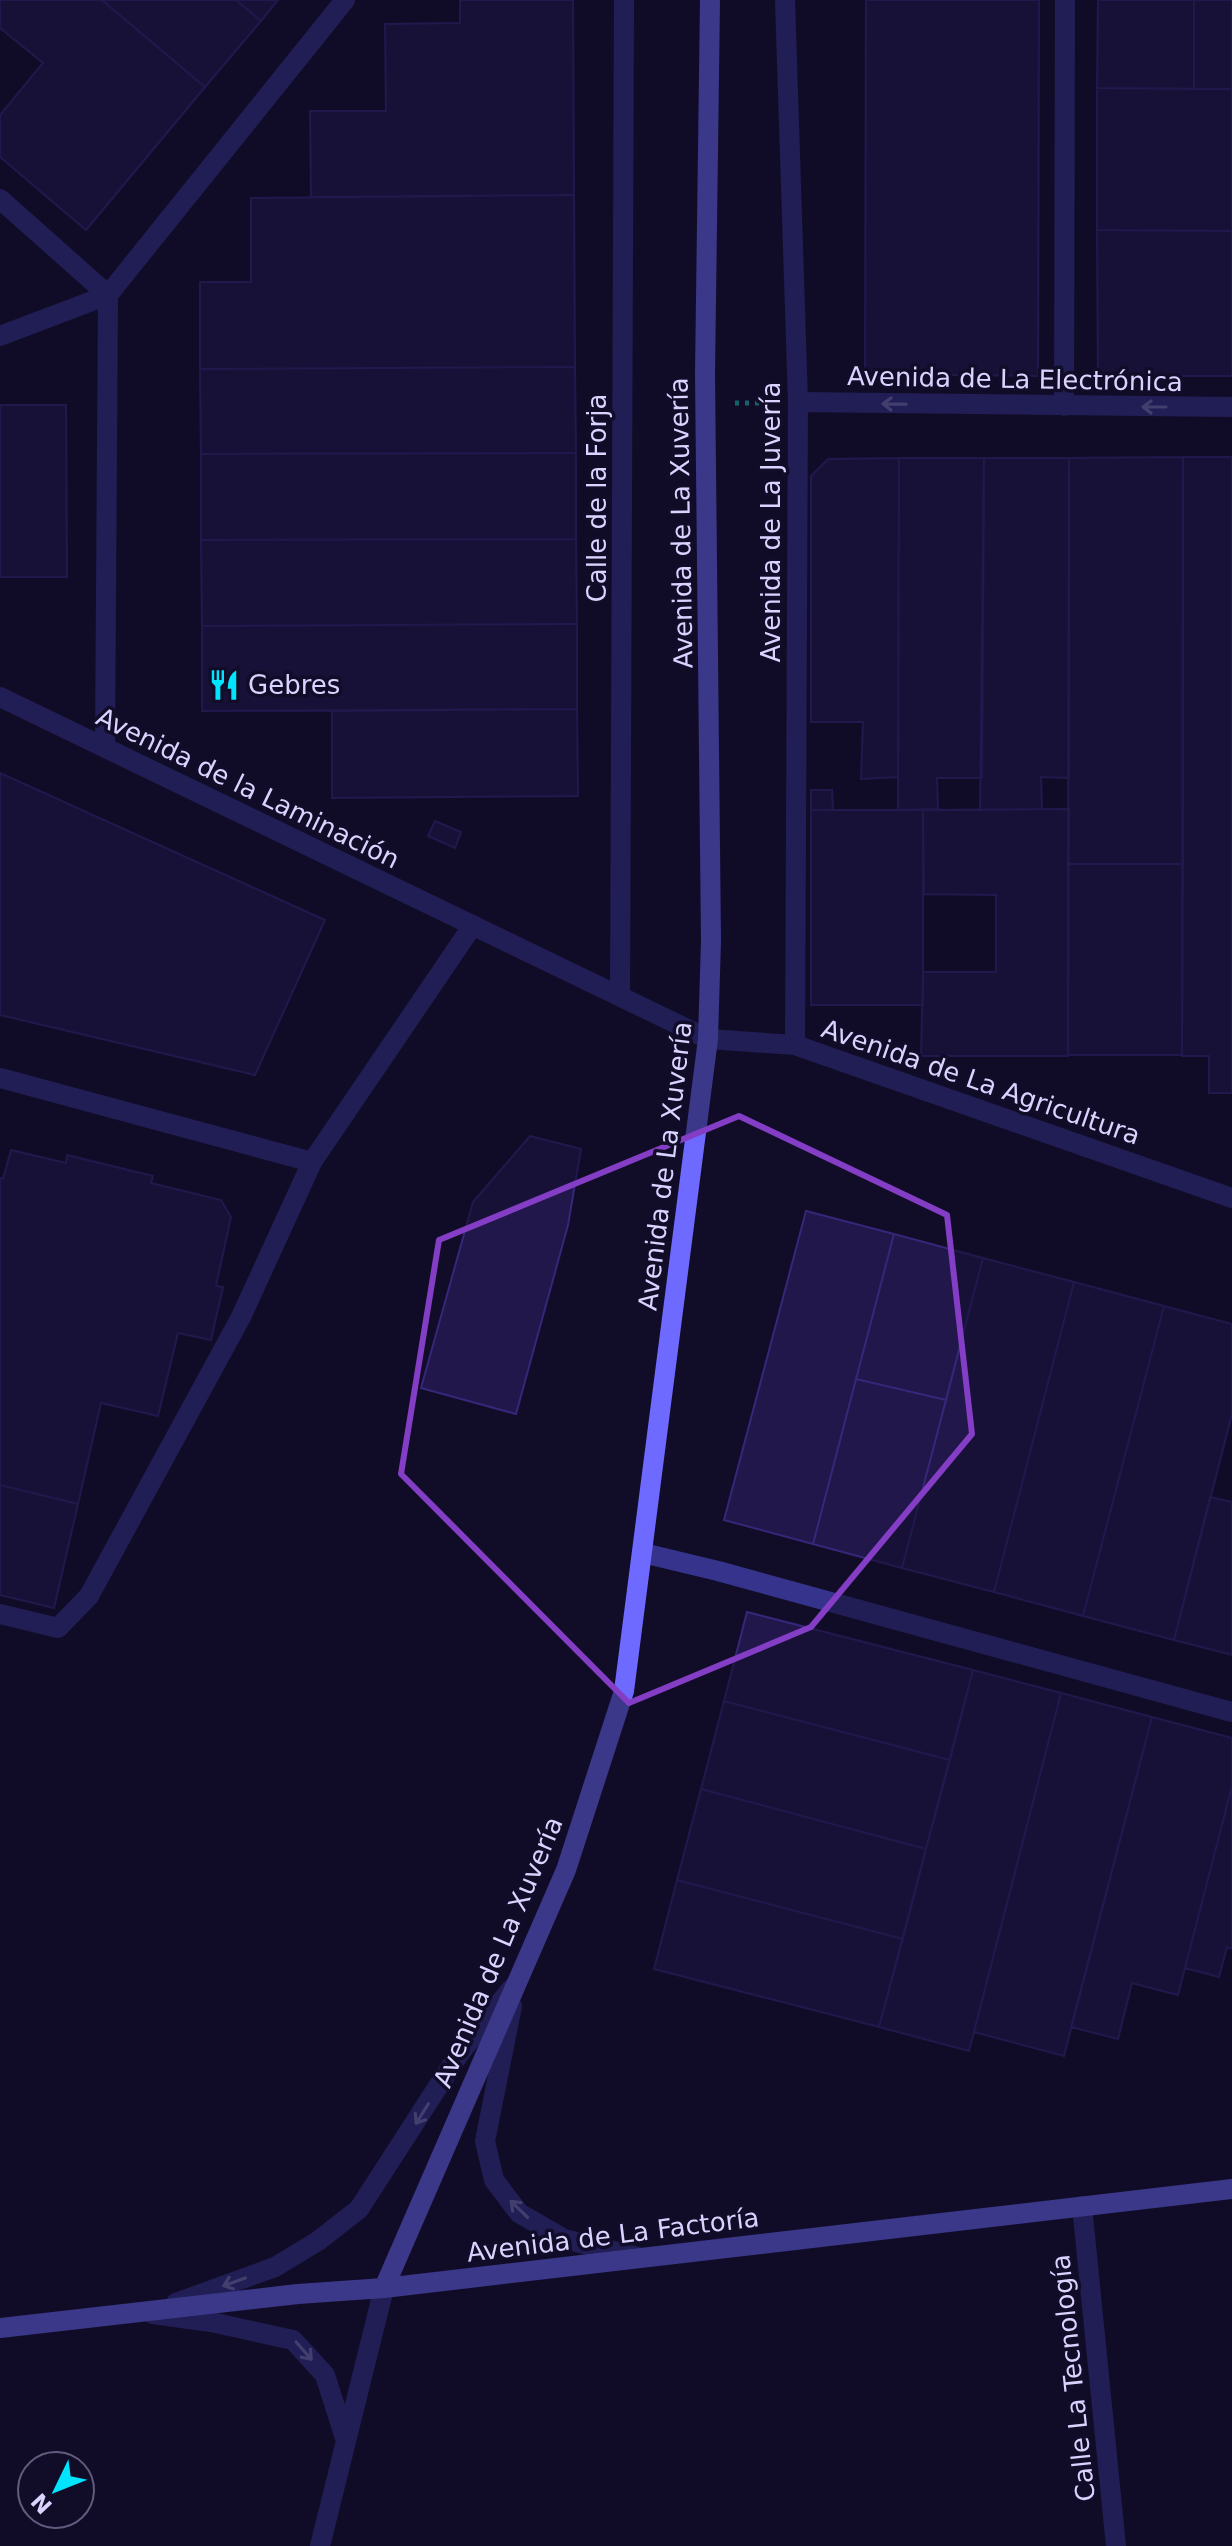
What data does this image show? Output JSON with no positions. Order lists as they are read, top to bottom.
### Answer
{
  "streets": {
    "street": [
      "Avenida de La Electrónica",
      "Calle de la Forja",
      "Avenida de La Juvería",
      "Avenida de La Xuvería",
      "Avenida de la Laminación",
      "Avenida de La Agricultura",
      "Avenida de La Factoría",
      "Calle La Tecnología"
    ]
  },
  "crossings": [
    ["Avenida de La Electrónica", "Avenida de La Juvería"],
    ["Calle de la Forja", "Avenida de la Laminación"],
    ["Avenida de La Juvería", "Avenida de La Agricultura"],
    ["Avenida de La Xuvería", "Avenida de la Laminación"],
    ["Avenida de La Xuvería", "Avenida de La Agricultura"],
    ["Avenida de La Xuvería", "Avenida de La Factoría"],
    ["Avenida de la Laminación", "Avenida de La Agricultura"],
    ["Avenida de La Factoría", "Calle La Tecnología"]
  ],
  "one_way": ["Avenida de La Electrónica"],
  "places": {
    "restaurant": ["Gebres"]
  },
  "north": "bottom left"
}
